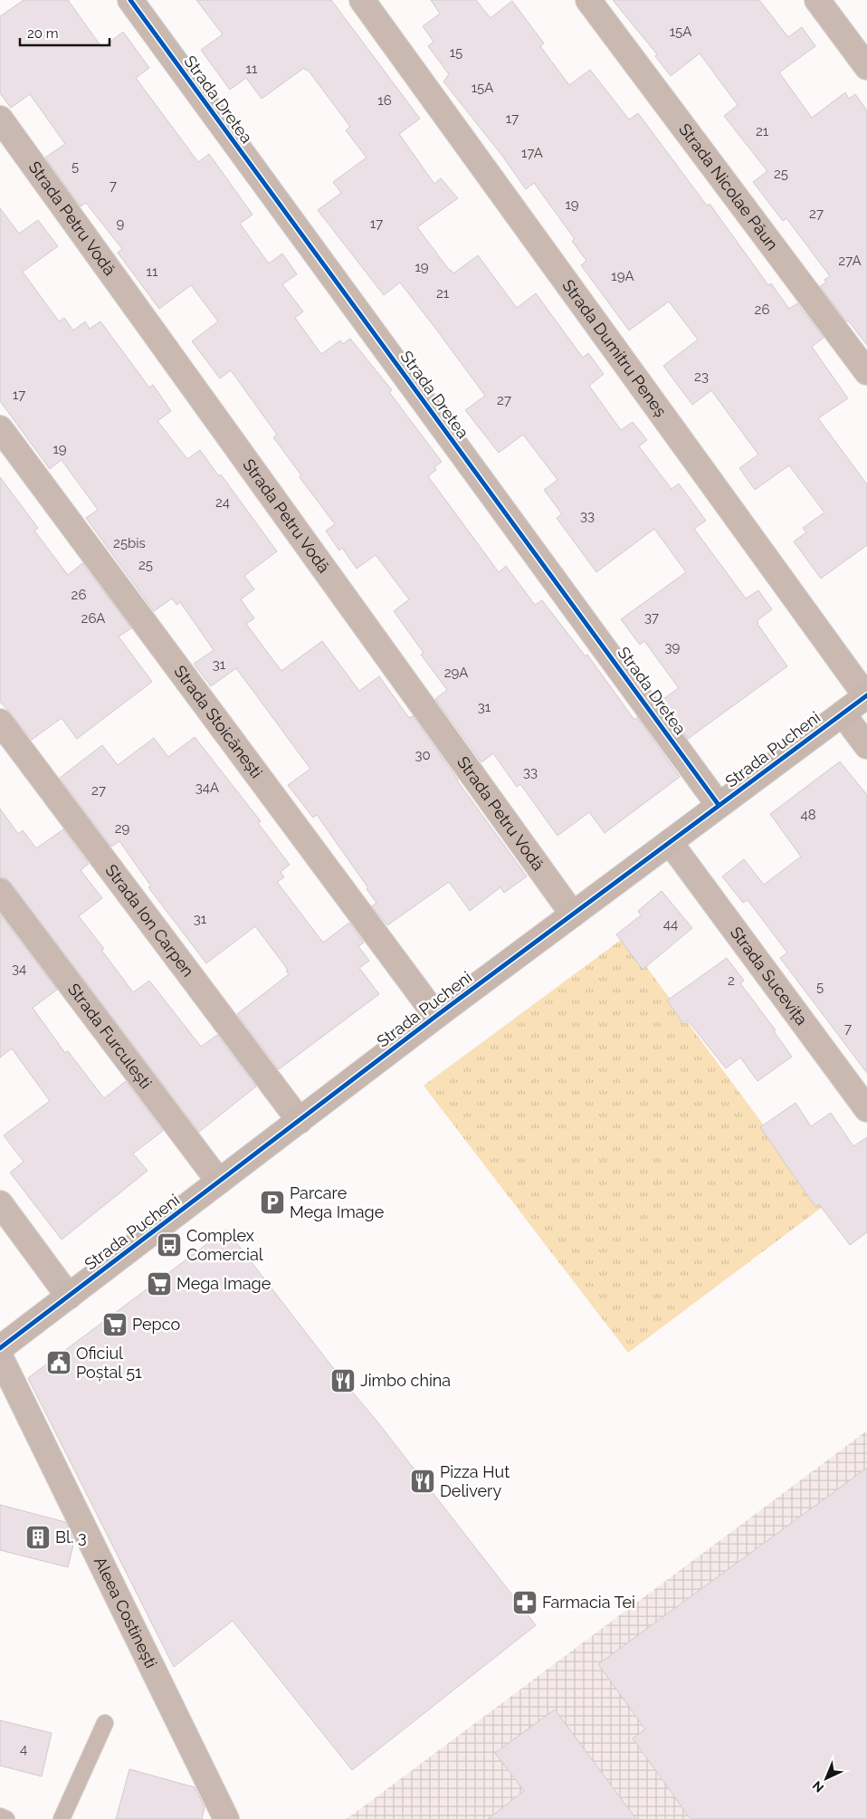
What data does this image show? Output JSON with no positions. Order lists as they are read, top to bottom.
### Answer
{
  "streets": {
    "street": [
      "Strada Dretea",
      "Strada Nicolae Păun",
      "Strada Petru Vodă",
      "Strada Dumitru Peneș",
      "Strada Stoicănești",
      "Strada Pucheni",
      "Strada Ion Carpen",
      "Strada Sucevița",
      "Strada Furculești",
      "Aleea Costinești"
    ]
  },
  "crossings": [
    ["Strada Dretea", "Strada Pucheni"],
    ["Strada Petru Vodă", "Strada Pucheni"],
    ["Strada Dumitru Peneș", "Strada Pucheni"],
    ["Strada Stoicănești", "Strada Pucheni"],
    ["Strada Pucheni", "Strada Ion Carpen"],
    ["Strada Pucheni", "Strada Sucevița"],
    ["Strada Pucheni", "Strada Furculești"]
  ],
  "places": {
    "parking": ["Parcare Mega Image"],
    "bus stop": ["Complex Comercial"],
    "supermarket": ["Mega Image", "Pepco"],
    "public building": ["Oficiul Poștal 51"],
    "restaurant": ["Jimbo china", "Pizza Hut Delivery"],
    "building": ["Bl. 3"],
    "pharmacy": ["Farmacia Tei"]
  },
  "house_numbers": [
    "15A",
    "15",
    "11",
    "15A",
    "16",
    "17",
    "21",
    "17A",
    "5",
    "25",
    "7",
    "19",
    "27",
    "9",
    "17",
    "27A",
    "19",
    "11",
    "19A",
    "21",
    "26",
    "23",
    "17",
    "27",
    "19",
    "24",
    "33",
    "25bis",
    "25",
    "26",
    "37",
    "26A",
    "39",
    "31",
    "29A",
    "31",
    "30",
    "33",
    "34A",
    "27",
    "48",
    "29",
    "31",
    "44",
    "34",
    "2",
    "5",
    "7",
    "4"
  ],
  "scale_bar": "20 m",
  "north": "bottom left"
}
